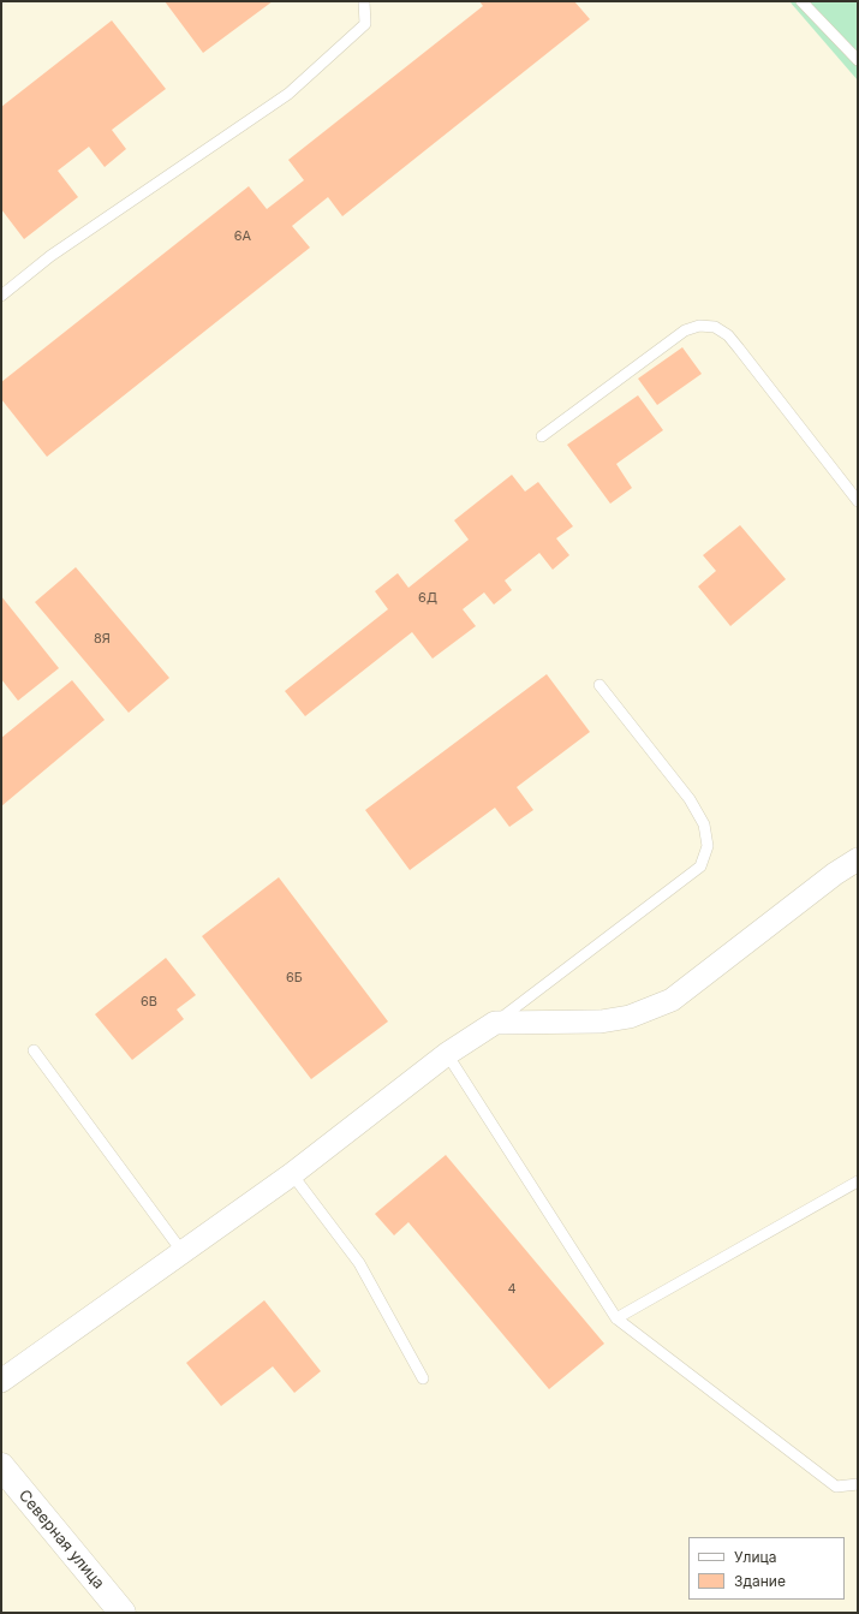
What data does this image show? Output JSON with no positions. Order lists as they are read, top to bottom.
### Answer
{
  "streets": {
    "main road": ["Северная улица"]
  },
  "house_numbers": [
    "6А",
    "6Д",
    "8Я",
    "6Б",
    "6В",
    "4"
  ],
  "legend": ["Улица", "Здание"]
}
